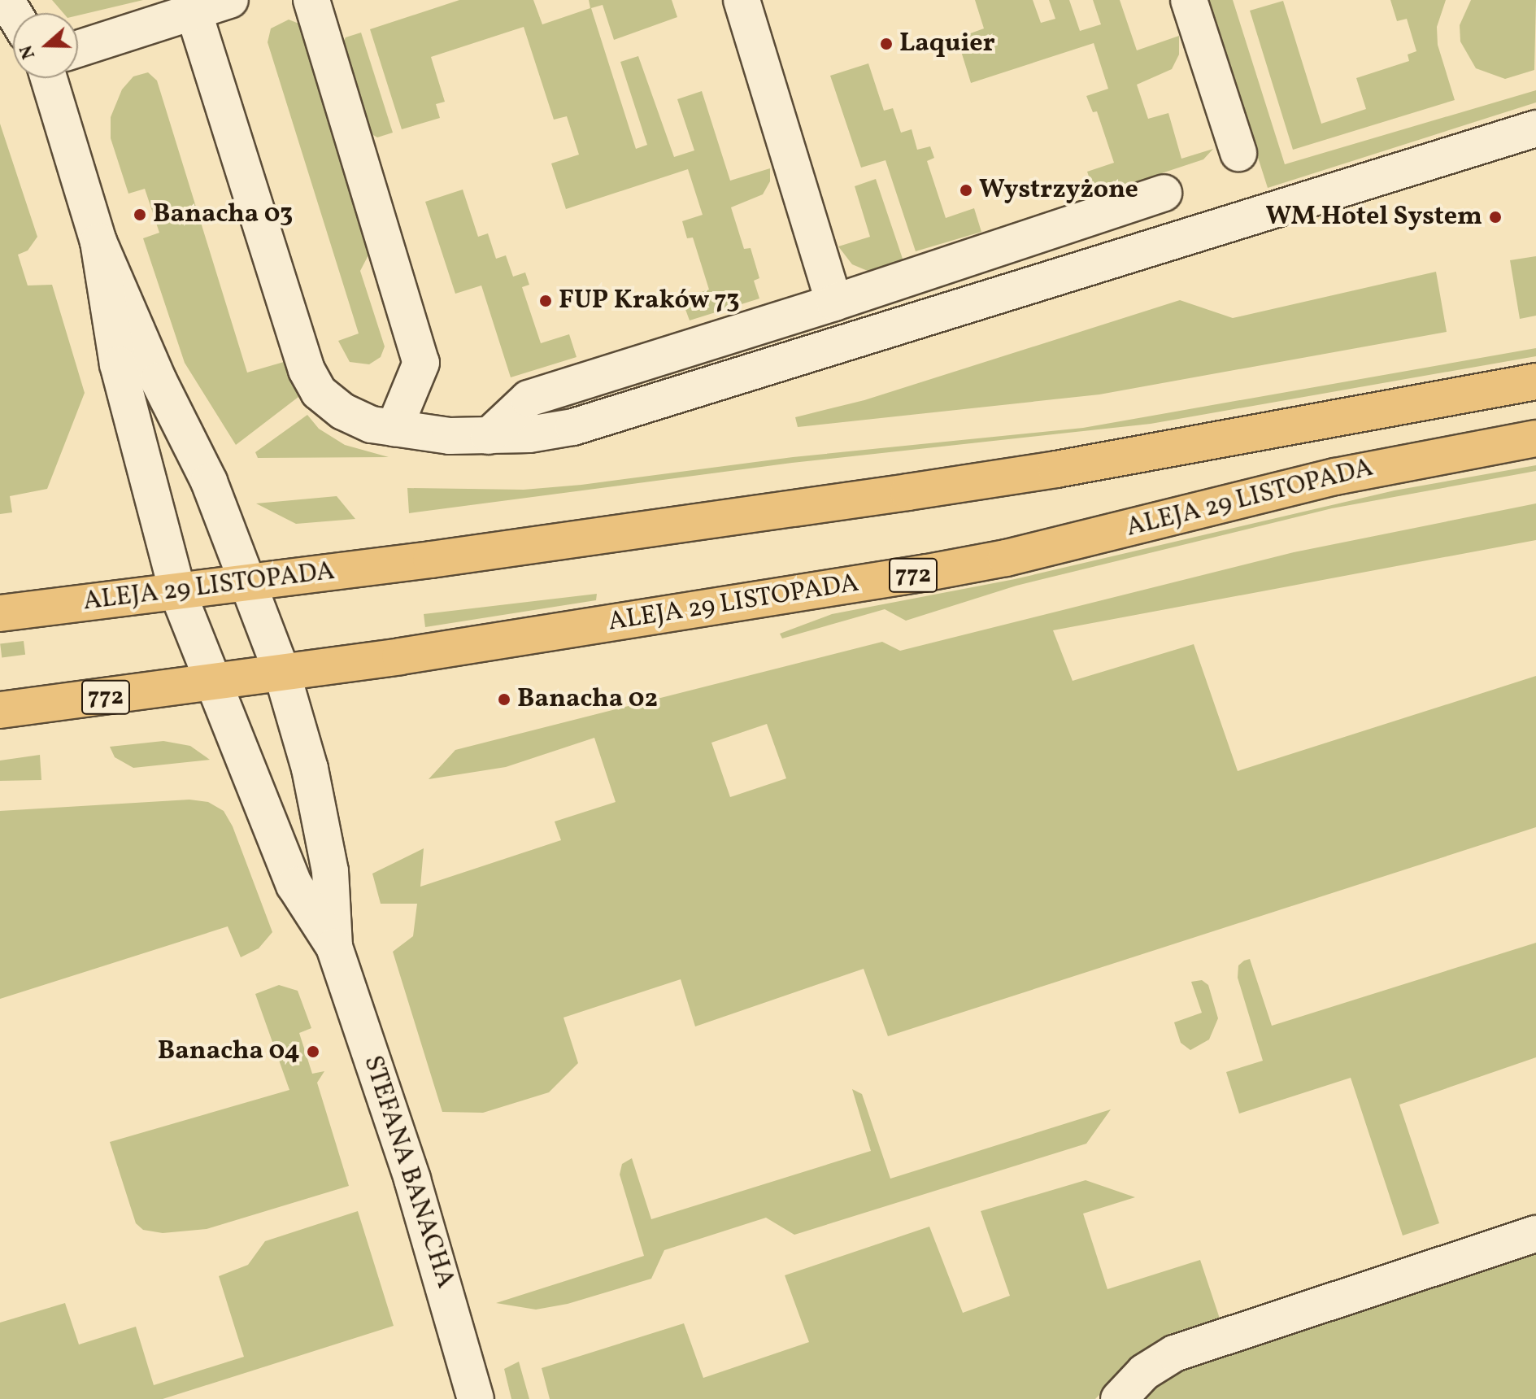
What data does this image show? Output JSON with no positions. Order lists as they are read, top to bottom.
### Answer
{
  "streets": {
    "main road": ["ALEJA 29 LISTOPADA", "772"],
    "street": ["STEFANA BANACHA"]
  },
  "crossings": [
    ["ALEJA 29 LISTOPADA", "STEFANA BANACHA"]
  ],
  "places": [
    "Laquier",
    "Wystrzyżone",
    "Banacha 03",
    "WM Hotel System",
    "FUP Kraków 73",
    "Banacha 02",
    "Banacha 04"
  ],
  "north": "left"
}
